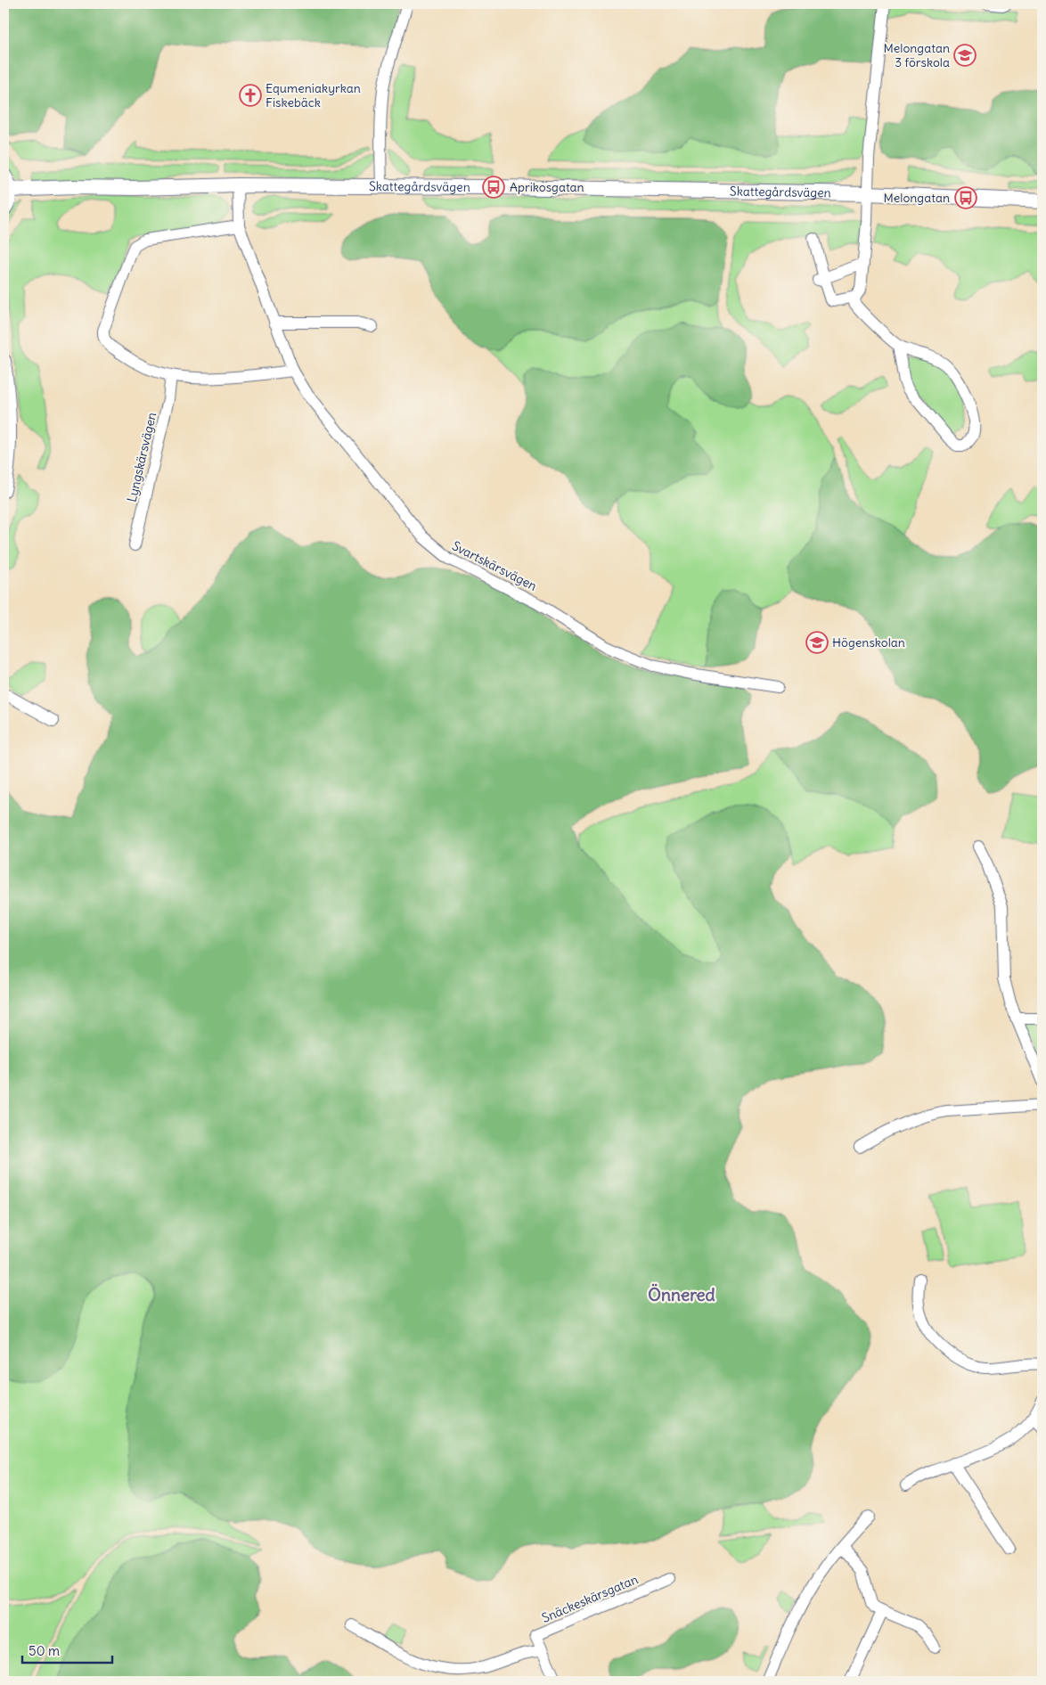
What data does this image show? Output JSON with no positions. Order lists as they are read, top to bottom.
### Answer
{
  "streets": {
    "street": [
      "Skattegårdsvägen",
      "Lyngskärsvägen",
      "Svartskärsvägen",
      "Snäckeskärsgatan"
    ]
  },
  "crossings": [
    ["Skattegårdsvägen", "Svartskärsvägen"]
  ],
  "districts": ["Önnered"],
  "places": {
    "school or university": ["Melongatan 3 förskola", "Högenskolan"],
    "church": ["Equmeniakyrkan Fiskebäck"],
    "bus stop": ["Aprikosgatan", "Melongatan"]
  },
  "scale_bar": "50 m"
}
